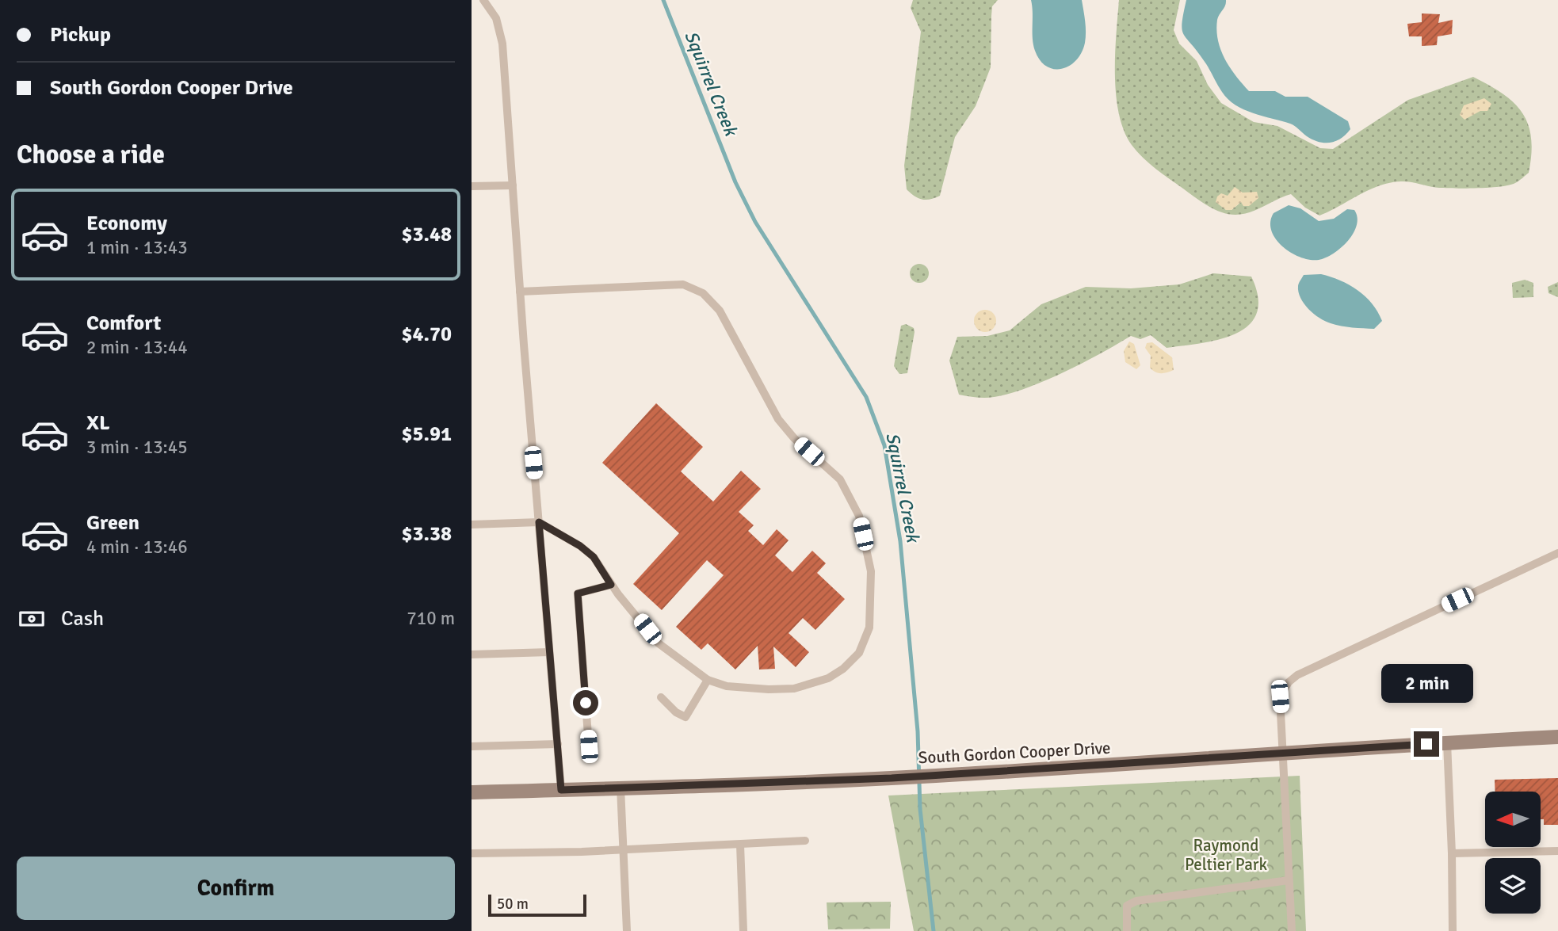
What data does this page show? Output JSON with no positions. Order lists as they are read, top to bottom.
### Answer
{
  "streets": {
    "main road": ["South Gordon Cooper Drive"]
  },
  "water": ["Squirrel Creek"],
  "parks": ["Raymond Peltier Park"],
  "scale_bar": "50 m",
  "north": "left",
  "page": {
    "banner": ["Pickup", "South Gordon Cooper Drive"],
    "heading": "Choose a ride",
    "list": [
      {
        "name": "Economy",
        "note": "1 min · 13:43",
        "value": "$3.48"
      },
      {
        "name": "Comfort",
        "note": "2 min · 13:44",
        "value": "$4.70"
      },
      {
        "name": "XL",
        "note": "3 min · 13:45",
        "value": "$5.91"
      },
      {
        "name": "Green",
        "note": "4 min · 13:46",
        "value": "$3.38"
      }
    ],
    "pay": ["Cash", "710 m"],
    "bubble": "2 min",
    "buttons": "Confirm",
    "scale": "50 m"
  }
}
